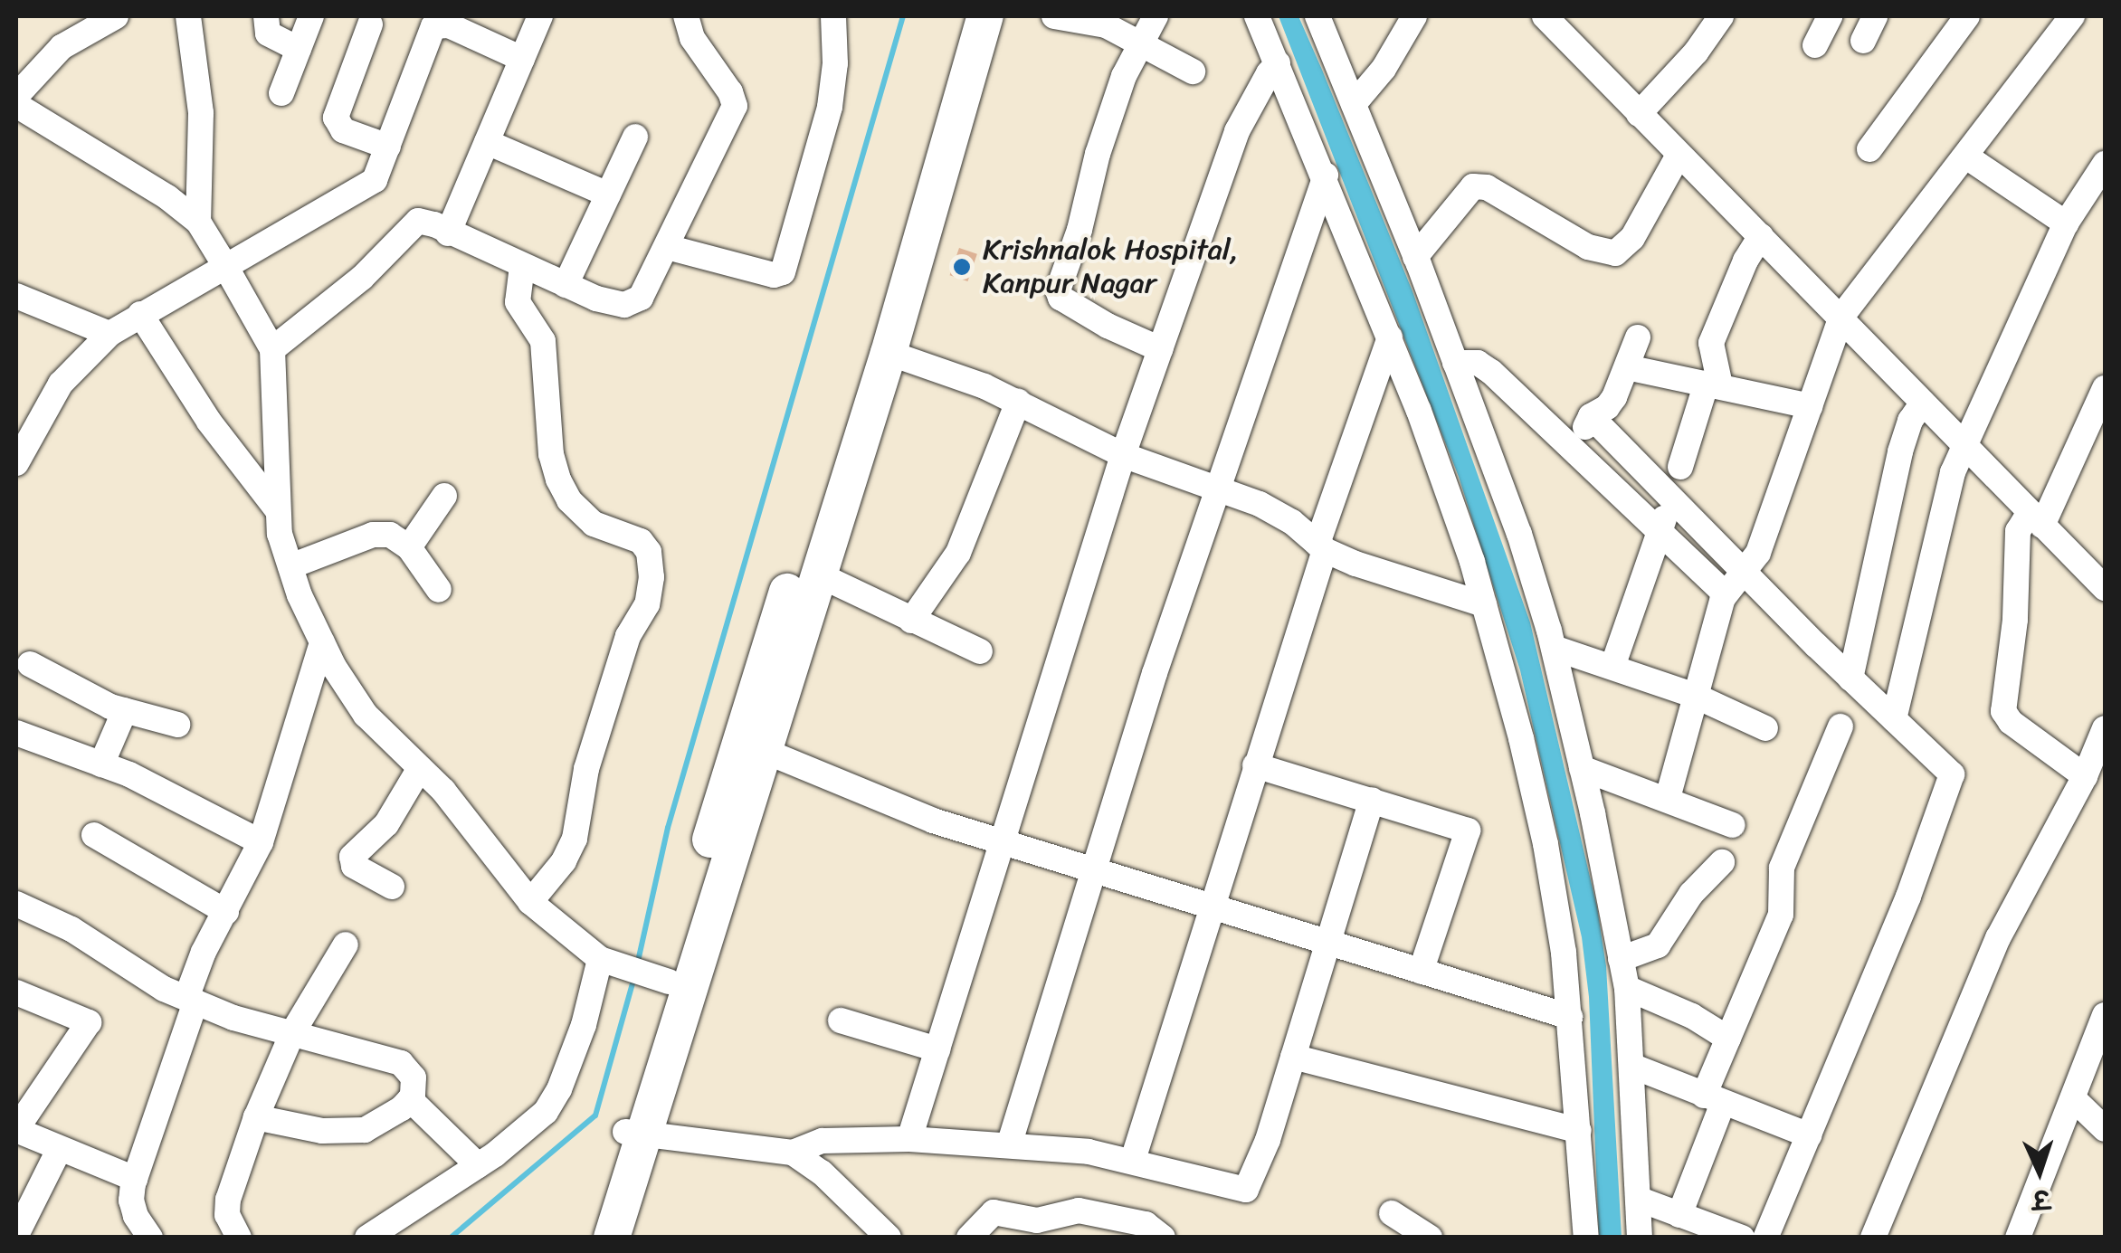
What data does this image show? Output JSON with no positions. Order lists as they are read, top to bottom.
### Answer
{
  "places": ["Krishnalok Hospital, Kanpur Nagar"],
  "north": "bottom"
}
